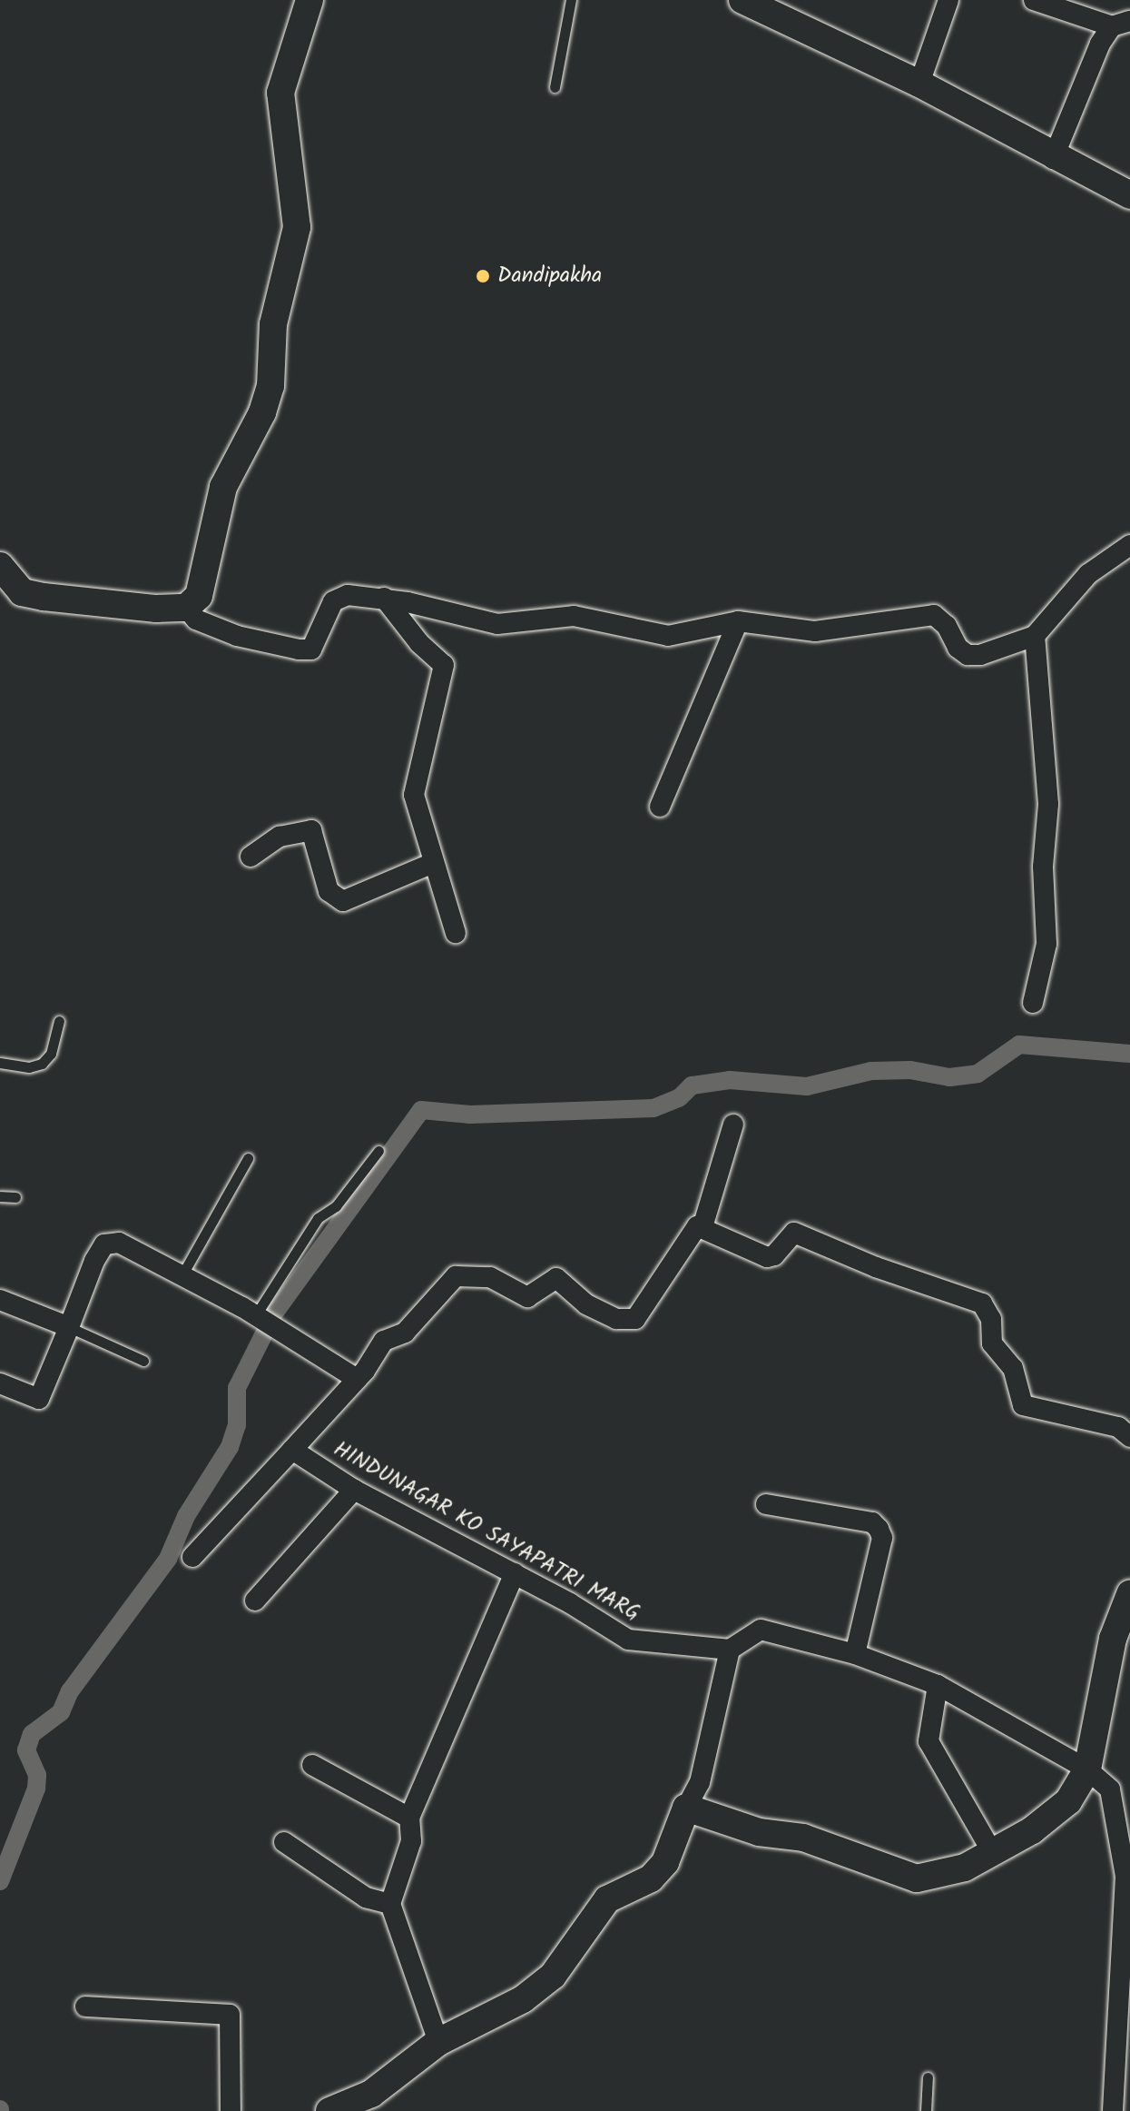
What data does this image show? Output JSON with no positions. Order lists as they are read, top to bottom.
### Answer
{
  "streets": {
    "street": ["HINDUNAGAR KO SAYAPATRI MARG"]
  },
  "places": ["Dandipakha"]
}
